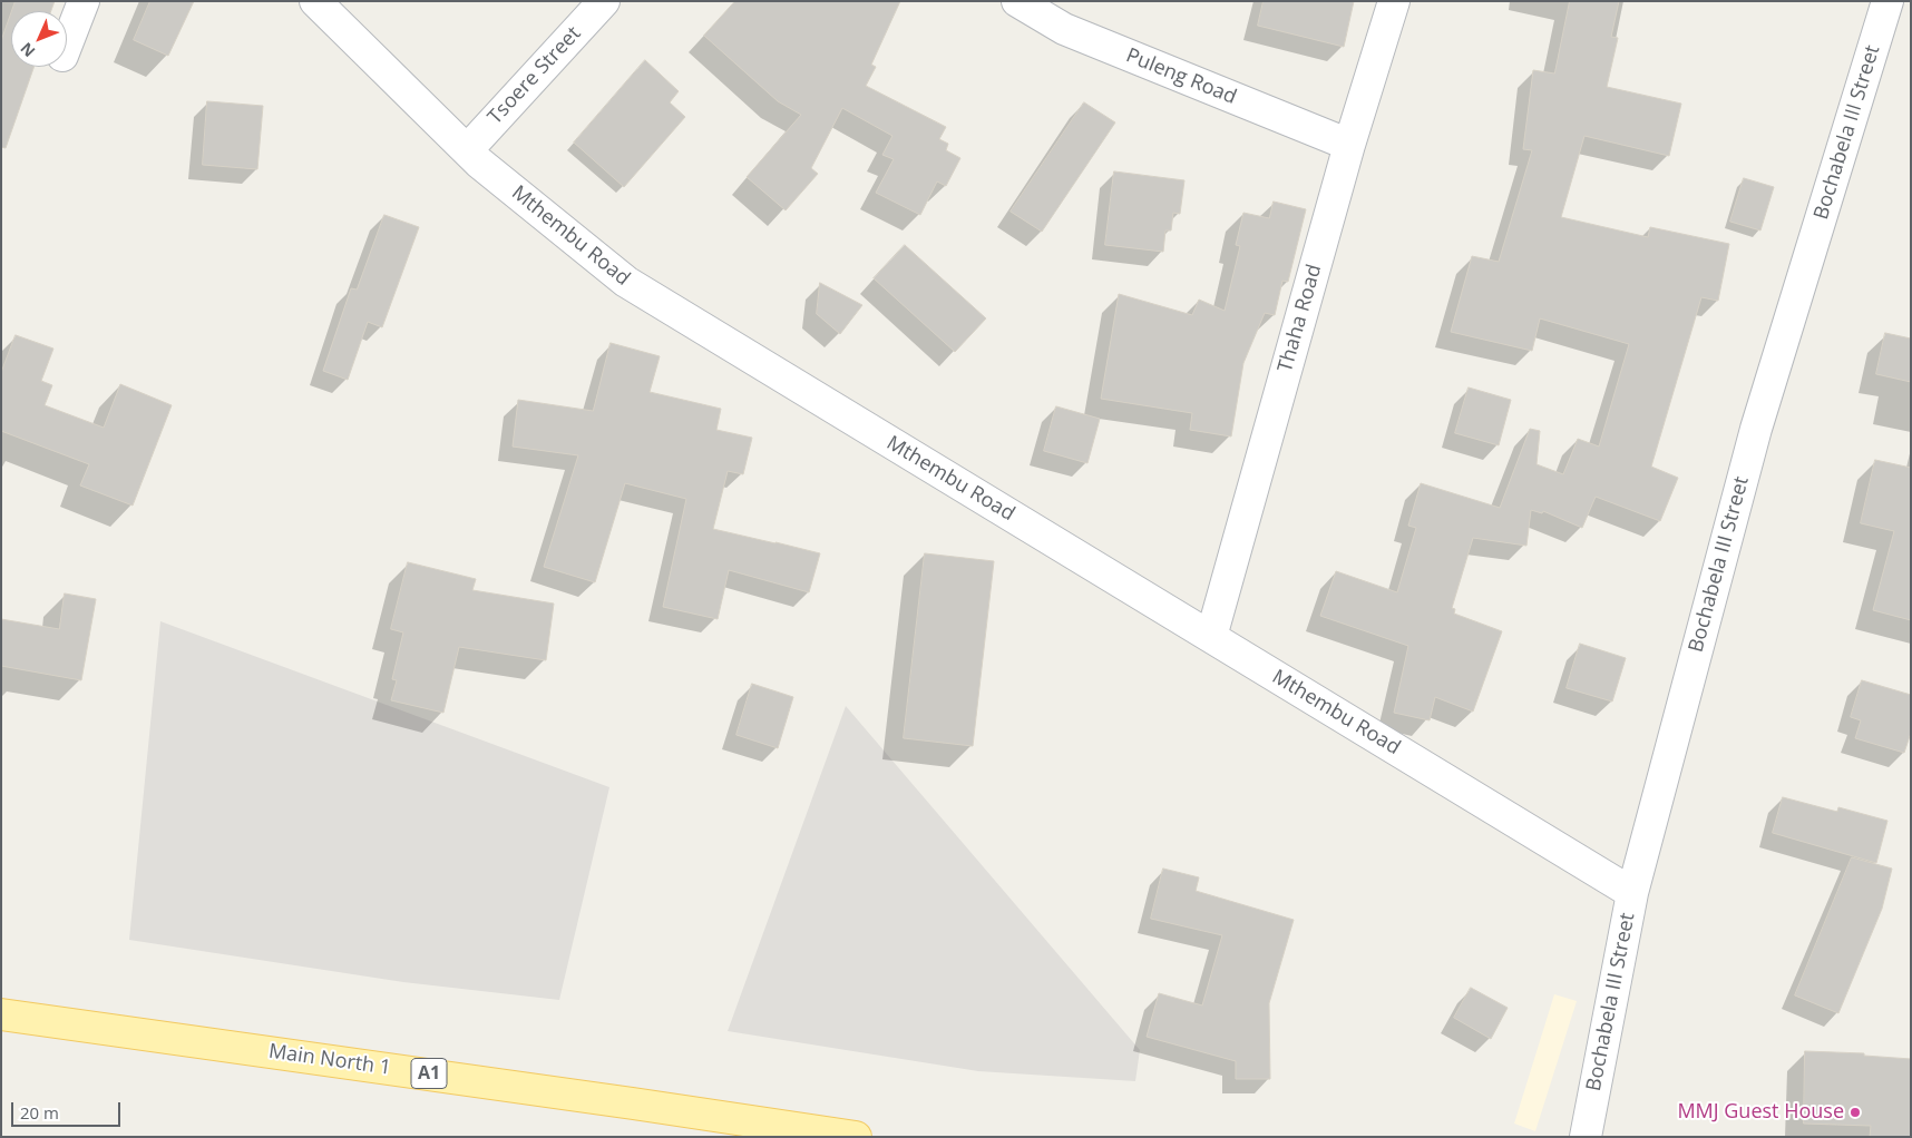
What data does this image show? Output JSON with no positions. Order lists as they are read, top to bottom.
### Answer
{
  "streets": {
    "main road": ["Main North 1", "A1"],
    "street": [
      "Tsoere Street",
      "Puleng Road",
      "Bochabela III Street",
      "Mthembu Road",
      "Thaha Road"
    ]
  },
  "crossings": [
    ["Tsoere Street", "Mthembu Road"],
    ["Puleng Road", "Thaha Road"],
    ["Bochabela III Street", "Mthembu Road"],
    ["Mthembu Road", "Thaha Road"]
  ],
  "places": ["MMJ Guest House"],
  "scale_bar": "20 m",
  "north": "bottom left"
}
